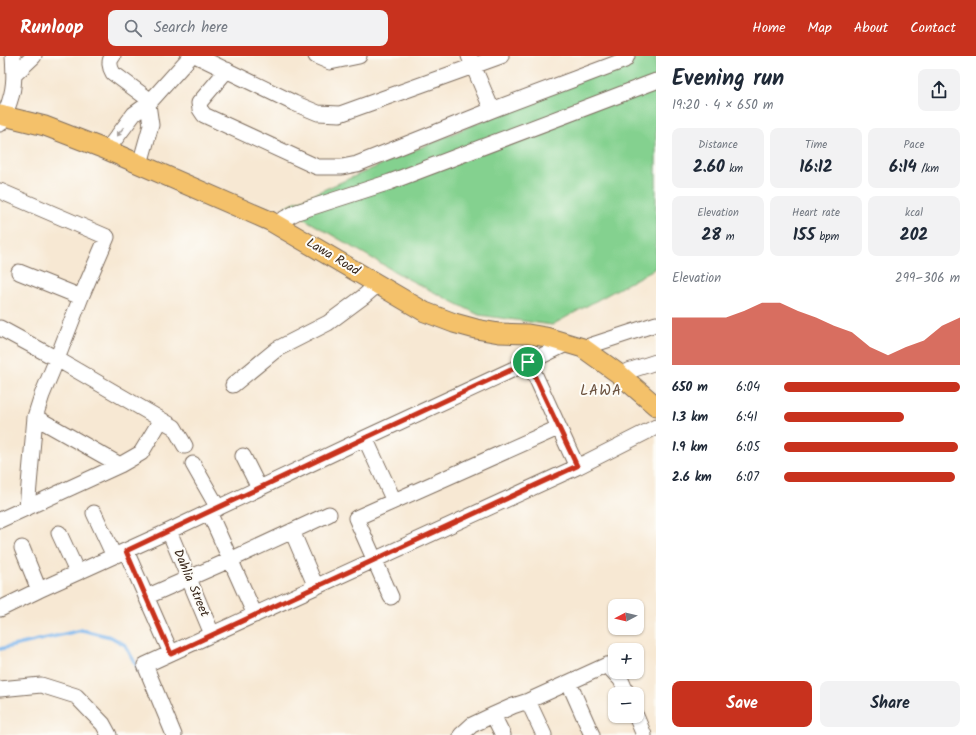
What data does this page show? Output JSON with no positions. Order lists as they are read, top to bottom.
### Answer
{
  "streets": {
    "main road": ["Lawa Road"],
    "street": ["Dahlia Street"]
  },
  "districts": ["LAWA"],
  "north": "left",
  "page": {
    "header": "Runloop",
    "search": "Search here",
    "nav": [
      "Home",
      "Map",
      "About",
      "Contact"
    ],
    "heading": ["Evening run", "19:20 · 4 × 650 m"],
    "stats": [
      ["Distance", "2.60 km"],
      ["Time", "16:12"],
      ["Pace", "6:14 /km"],
      ["Elevation", "28 m"],
      ["Heart rate", "155 bpm"],
      ["kcal", "202"]
    ],
    "chart": ["Elevation", "299–306 m"],
    "list": [
      {
        "name": "650 m",
        "note": "6:04"
      },
      {
        "name": "1.3 km",
        "note": "6:41"
      },
      {
        "name": "1.9 km",
        "note": "6:05"
      },
      {
        "name": "2.6 km",
        "note": "6:07"
      }
    ],
    "map_buttons": ["+", "−"],
    "buttons": ["Save", "Share"]
  }
}
